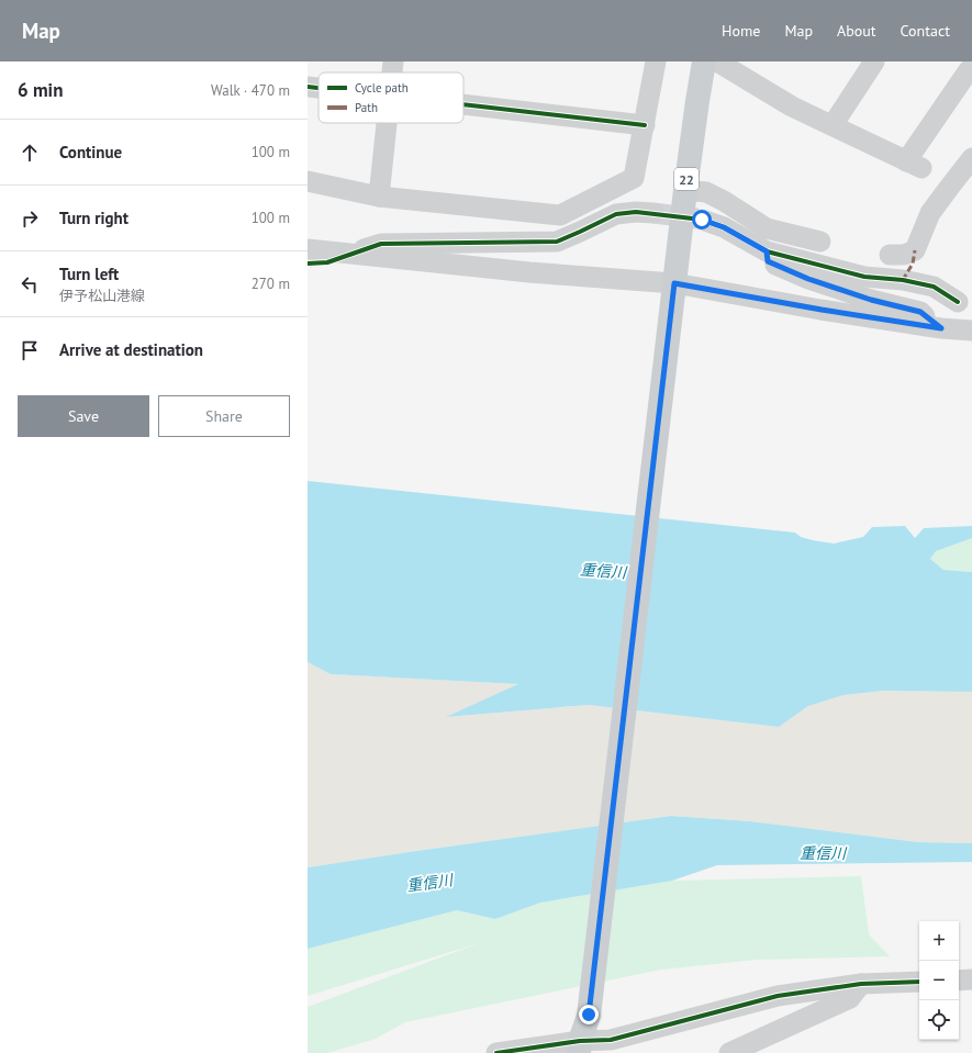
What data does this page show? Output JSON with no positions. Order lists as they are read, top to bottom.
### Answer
{
  "streets": {
    "main road": ["22"]
  },
  "water": ["重信川"],
  "legend": ["Cycle path", "Path"],
  "page": {
    "header": "Map",
    "nav": [
      "Home",
      "Map",
      "About",
      "Contact"
    ],
    "heading": ["6 min", "Walk · 470 m"],
    "list": [
      ["Continue", "100 m"],
      ["Turn right", "100 m"],
      ["Turn left", "伊予松山港線", "270 m"],
      "Arrive at destination"
    ],
    "buttons": ["Save", "Share"],
    "map_buttons": ["+", "−"]
  }
}
